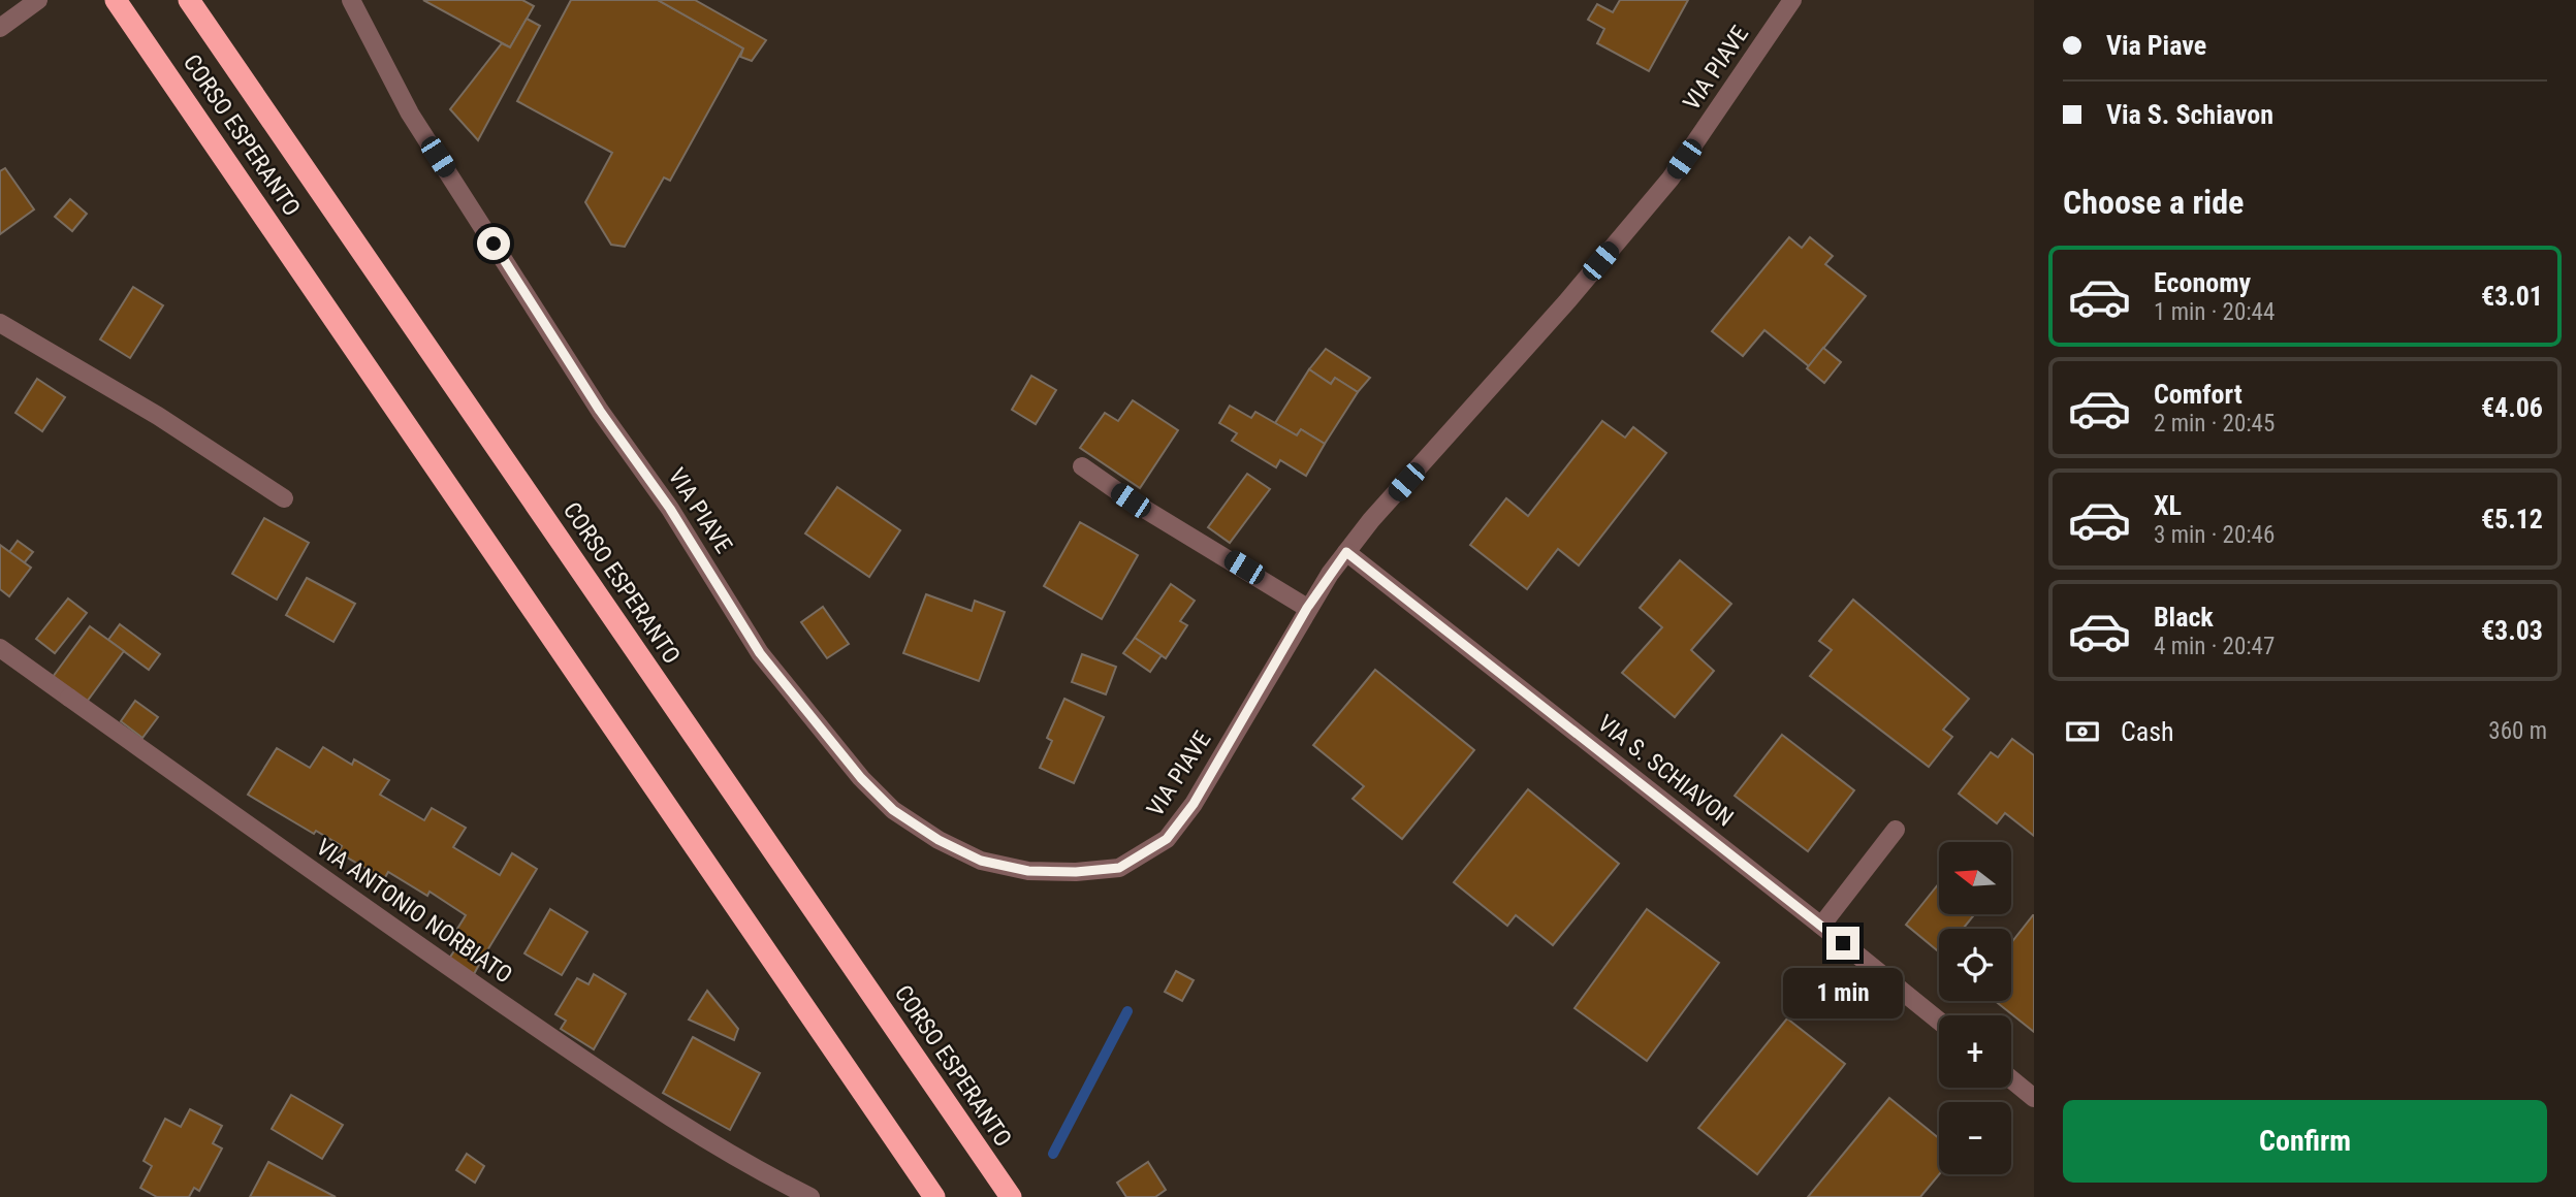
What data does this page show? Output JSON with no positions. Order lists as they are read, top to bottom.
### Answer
{
  "streets": {
    "highway": ["CORSO ESPERANTO"],
    "street": ["VIA PIAVE", "VIA S. SCHIAVON", "VIA ANTONIO NORBIATO"]
  },
  "crossings": [
    ["VIA PIAVE", "VIA S. SCHIAVON"]
  ],
  "north": "left",
  "page": {
    "banner": ["Via Piave", "Via S. Schiavon"],
    "heading": "Choose a ride",
    "list": [
      {
        "name": "Economy",
        "note": "1 min · 20:44",
        "value": "€3.01"
      },
      {
        "name": "Comfort",
        "note": "2 min · 20:45",
        "value": "€4.06"
      },
      {
        "name": "XL",
        "note": "3 min · 20:46",
        "value": "€5.12"
      },
      {
        "name": "Black",
        "note": "4 min · 20:47",
        "value": "€3.03"
      }
    ],
    "pay": ["Cash", "360 m"],
    "map_buttons": ["+", "−"],
    "bubble": "1 min",
    "buttons": "Confirm"
  }
}
